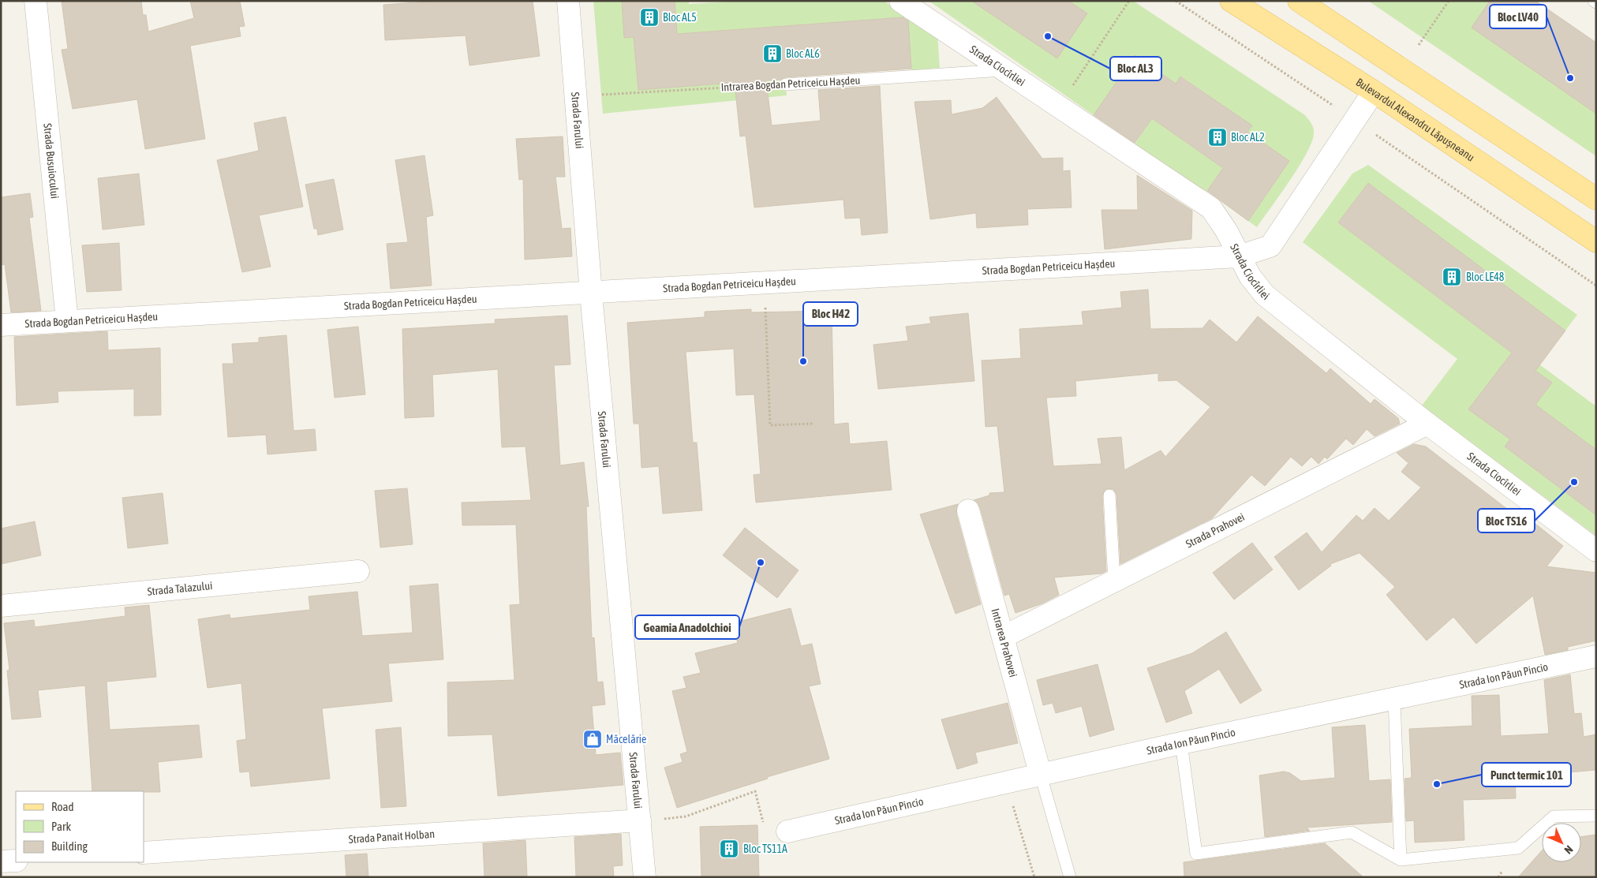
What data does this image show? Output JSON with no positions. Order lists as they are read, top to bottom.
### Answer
{
  "streets": {
    "main road": ["Bulevardul Alexandru Lăpușneanu"],
    "street": [
      "Strada Ciocîrliei",
      "Strada Farului",
      "Strada Busuiocului",
      "Strada Bogdan Petriceicu Hașdeu",
      "Strada Prahovei",
      "Strada Talazului",
      "Intrarea Prahovei",
      "Strada Ion Păun Pincio",
      "Strada Panait Holban"
    ],
    "lane": ["Intrarea Bogdan Petriceicu Hașdeu"]
  },
  "crossings": [
    ["Strada Ciocîrliei", "Intrarea Bogdan Petriceicu Hașdeu"],
    ["Strada Ciocîrliei", "Strada Bogdan Petriceicu Hașdeu"],
    ["Strada Ciocîrliei", "Strada Prahovei"],
    ["Intrarea Bogdan Petriceicu Hașdeu", "Strada Farului"],
    ["Bulevardul Alexandru Lăpușneanu", "Strada Bogdan Petriceicu Hașdeu"],
    ["Strada Farului", "Strada Bogdan Petriceicu Hașdeu"],
    ["Strada Farului", "Strada Panait Holban"],
    ["Strada Busuiocului", "Strada Bogdan Petriceicu Hașdeu"],
    ["Strada Prahovei", "Intrarea Prahovei"],
    ["Intrarea Prahovei", "Strada Ion Păun Pincio"]
  ],
  "places": {
    "building": [
      "Bloc AL5",
      "Bloc AL6",
      "Bloc AL2",
      "Bloc LE48",
      "Bloc TS11A"
    ],
    "other": [
      "Bloc AL3",
      "Bloc LV40",
      "Bloc H42",
      "Bloc TS16",
      "Geamia Anadolchioi",
      "Punct termic 101"
    ],
    "shop": ["Măcelărie"]
  },
  "legend": ["Road", "Park", "Building"],
  "north": "bottom right"
}
